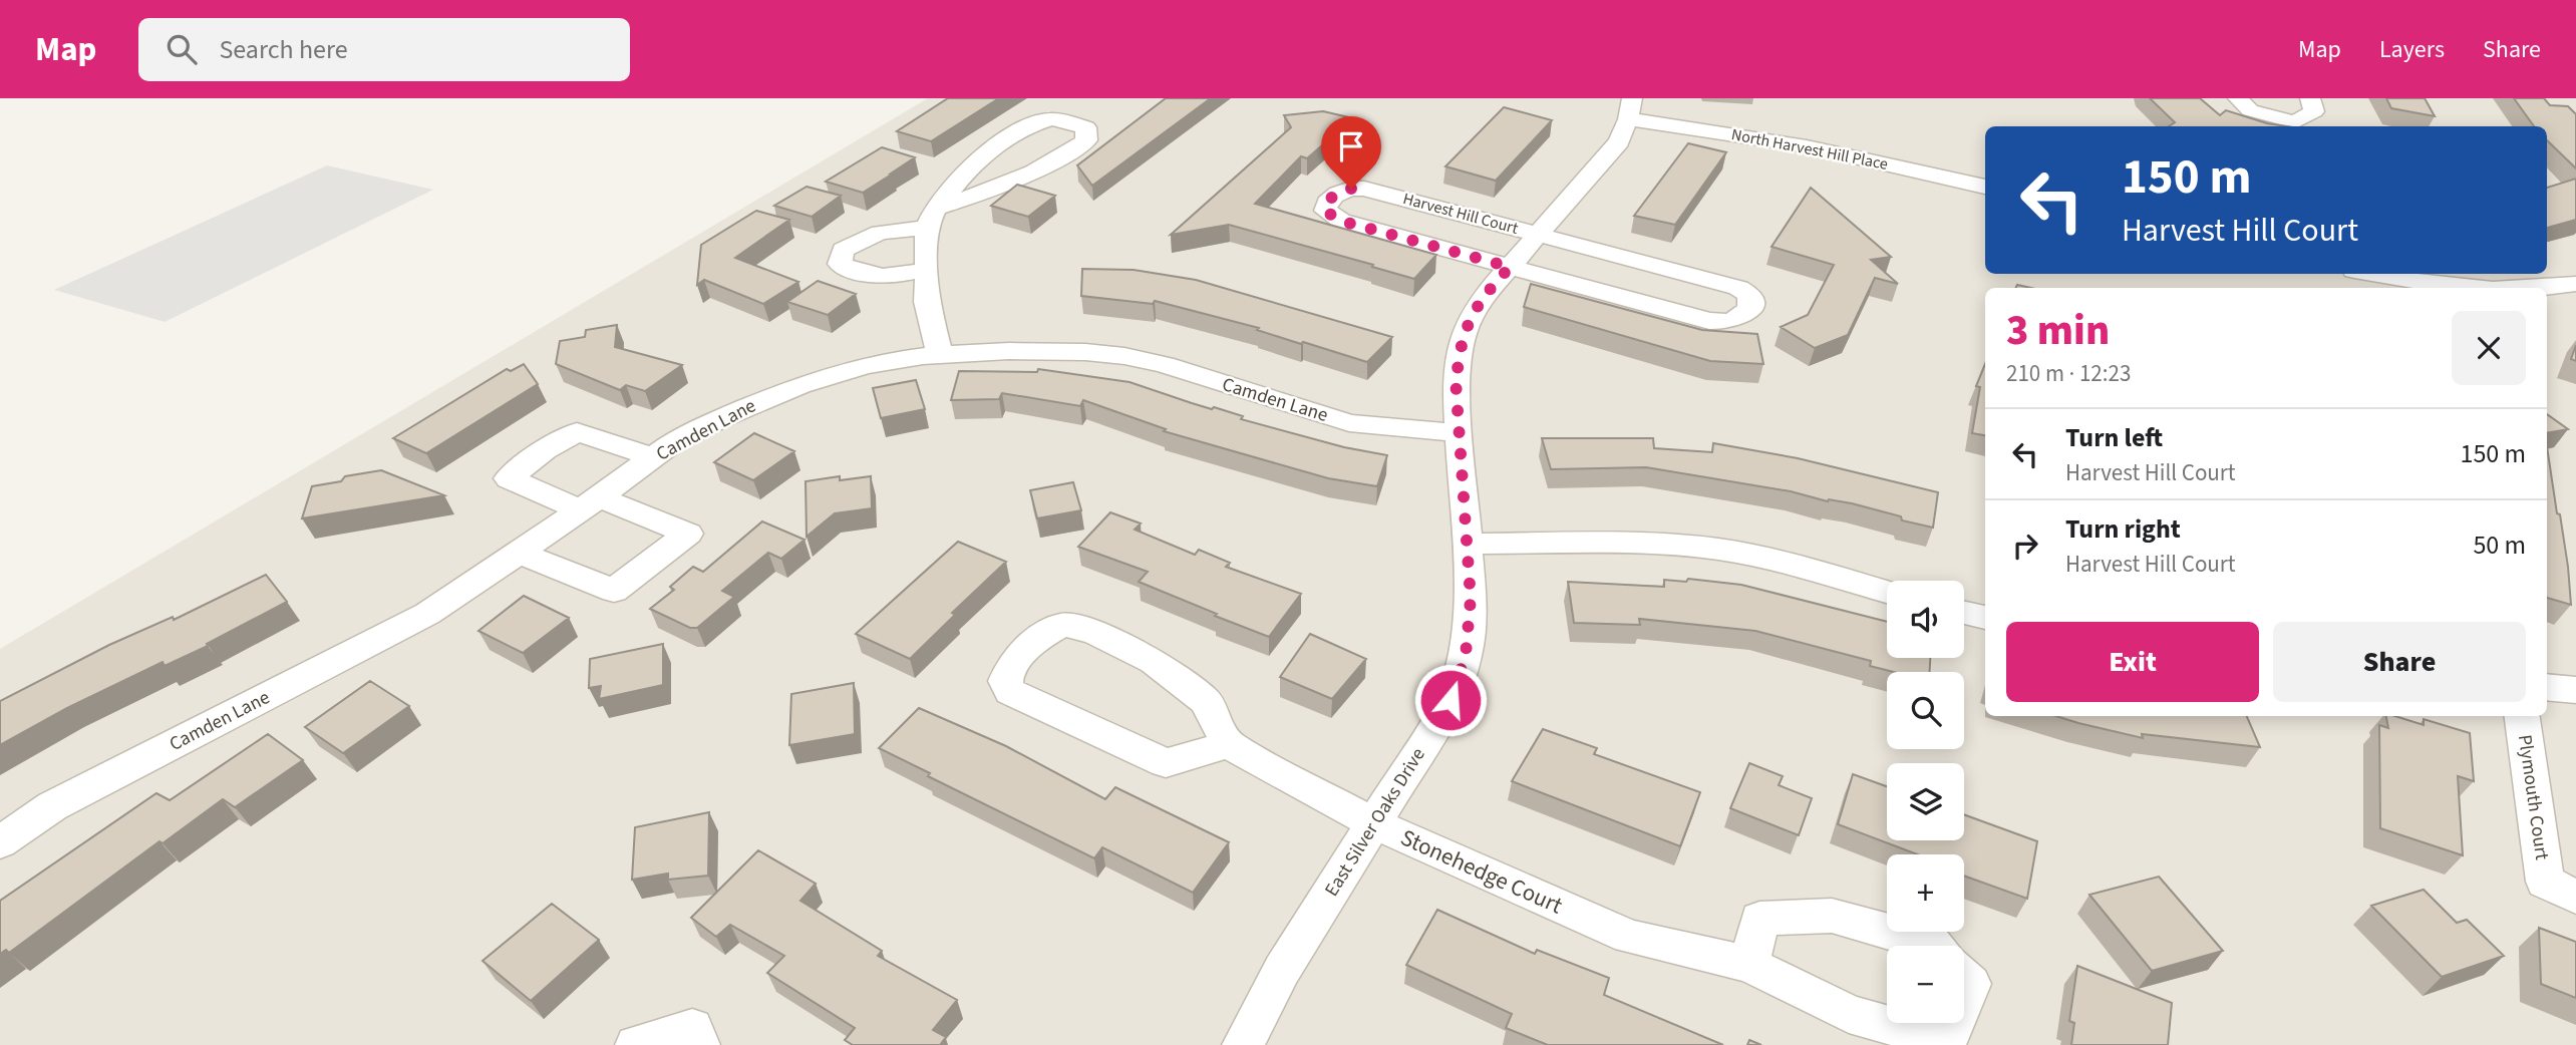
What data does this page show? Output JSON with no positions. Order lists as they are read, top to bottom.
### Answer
{
  "streets": {
    "street": [
      "North Harvest Hill Place",
      "Harvest Hill Court",
      "Camden Lane",
      "Plymouth Court",
      "East Silver Oaks Drive",
      "Stonehedge Court"
    ]
  },
  "crossings": [
    ["North Harvest Hill Place", "East Silver Oaks Drive"],
    ["Harvest Hill Court", "East Silver Oaks Drive"],
    ["Camden Lane", "East Silver Oaks Drive"],
    ["East Silver Oaks Drive", "Stonehedge Court"]
  ],
  "page": {
    "header": "Map",
    "search": "Search here",
    "nav": ["Map", "Layers", "Share"],
    "turn": ["150 m", "Harvest Hill Court"],
    "heading": ["3 min", "210 m · 12:23"],
    "list": [
      {
        "name": "Turn left",
        "note": "Harvest Hill Court",
        "value": "150 m"
      },
      {
        "name": "Turn right",
        "note": "Harvest Hill Court",
        "value": "50 m"
      }
    ],
    "map_buttons": ["+", "−"],
    "buttons": ["Exit", "Share"]
  }
}
